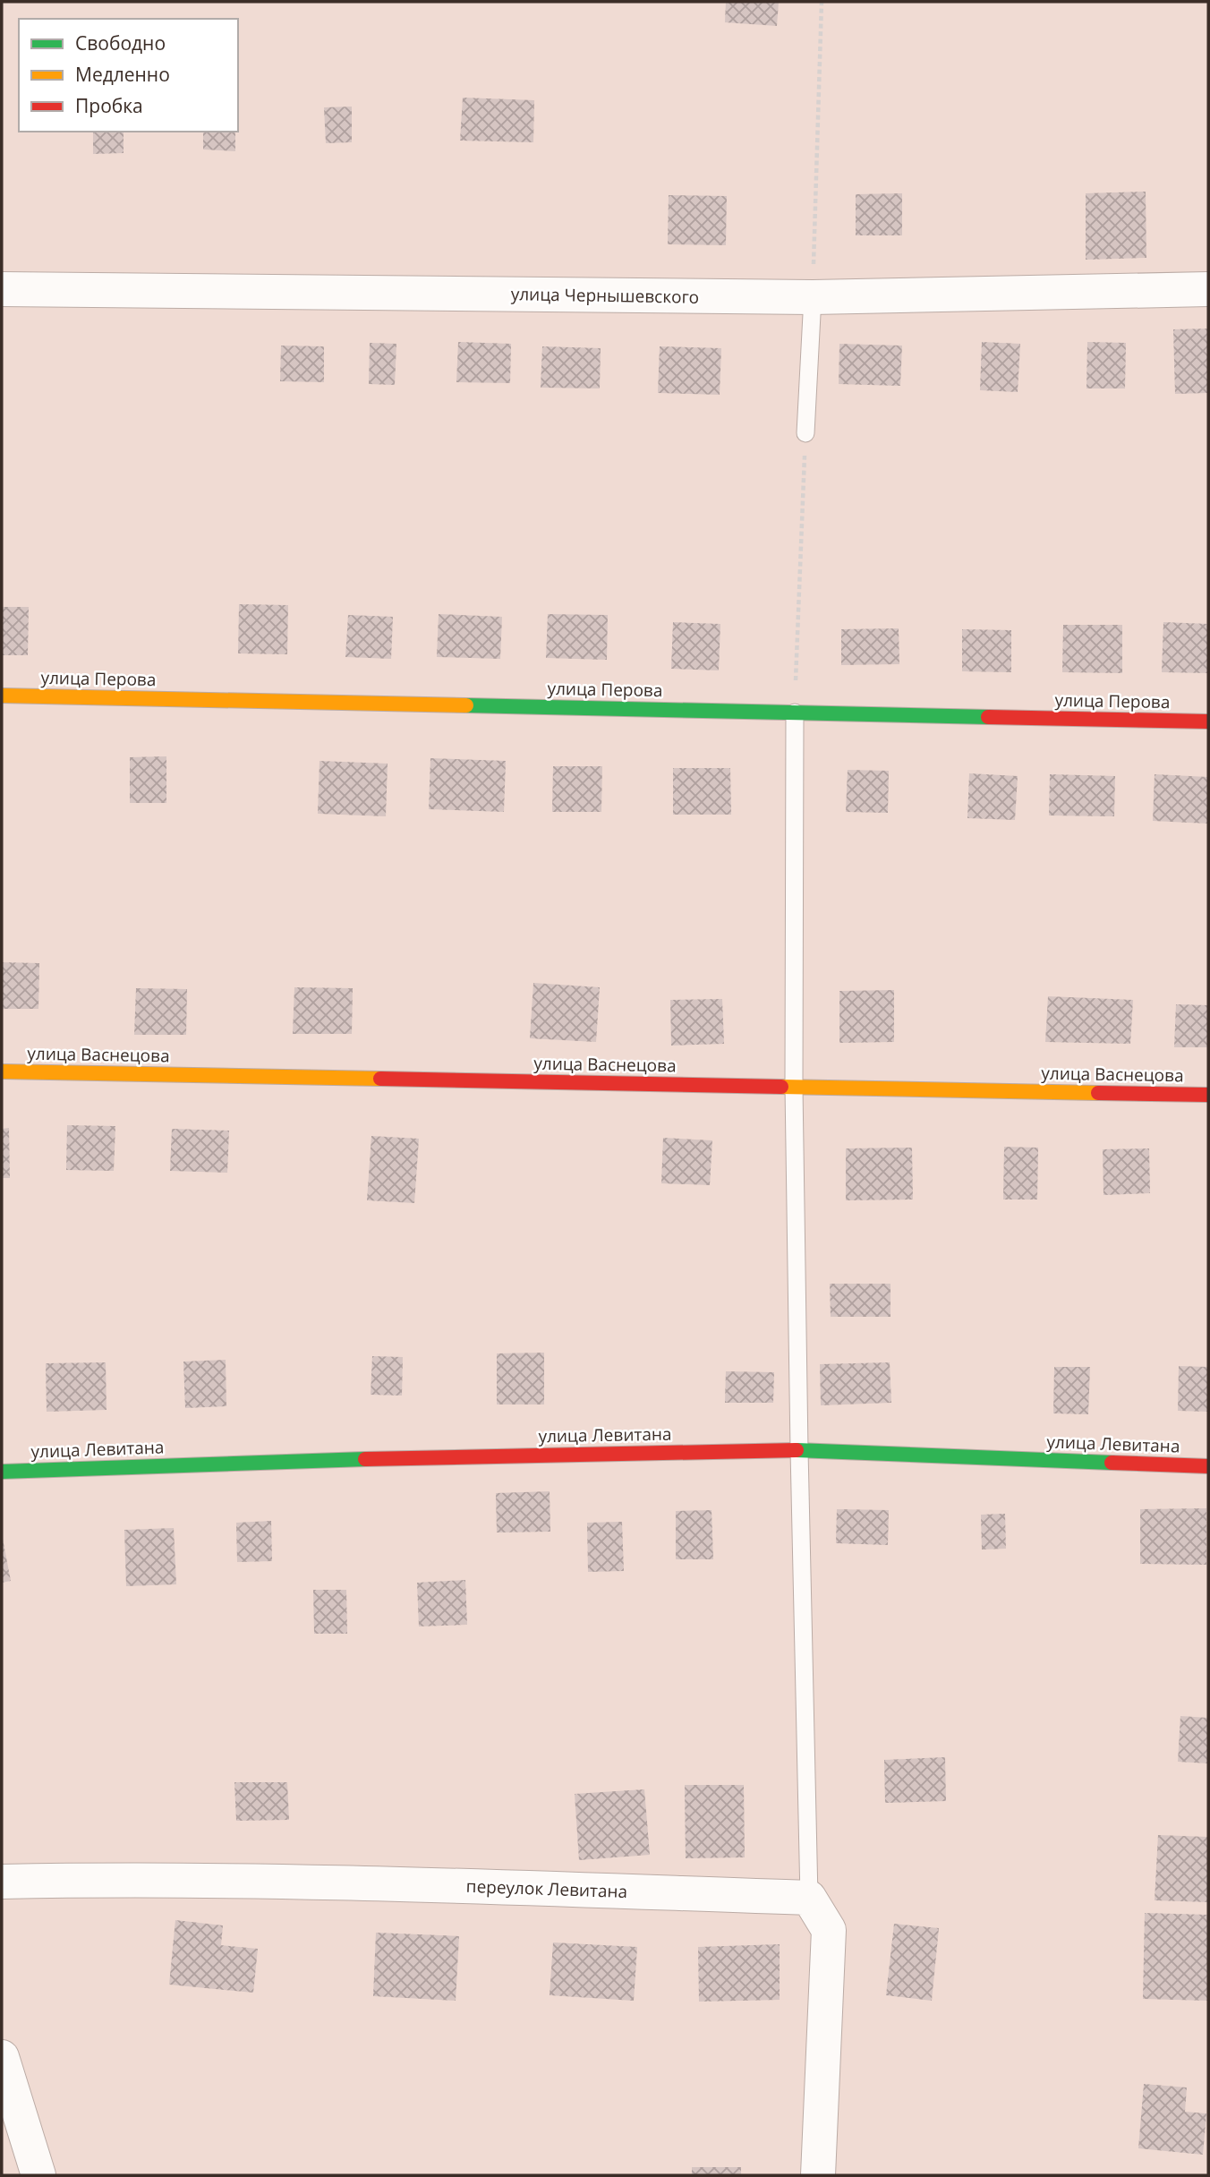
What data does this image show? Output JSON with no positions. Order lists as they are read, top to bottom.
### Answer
{
  "streets": {
    "street": [
      "улица Чернышевского",
      "улица Перова",
      "улица Васнецова",
      "улица Левитана",
      "переулок Левитана"
    ]
  },
  "legend": ["Свободно", "Медленно", "Пробка"]
}
